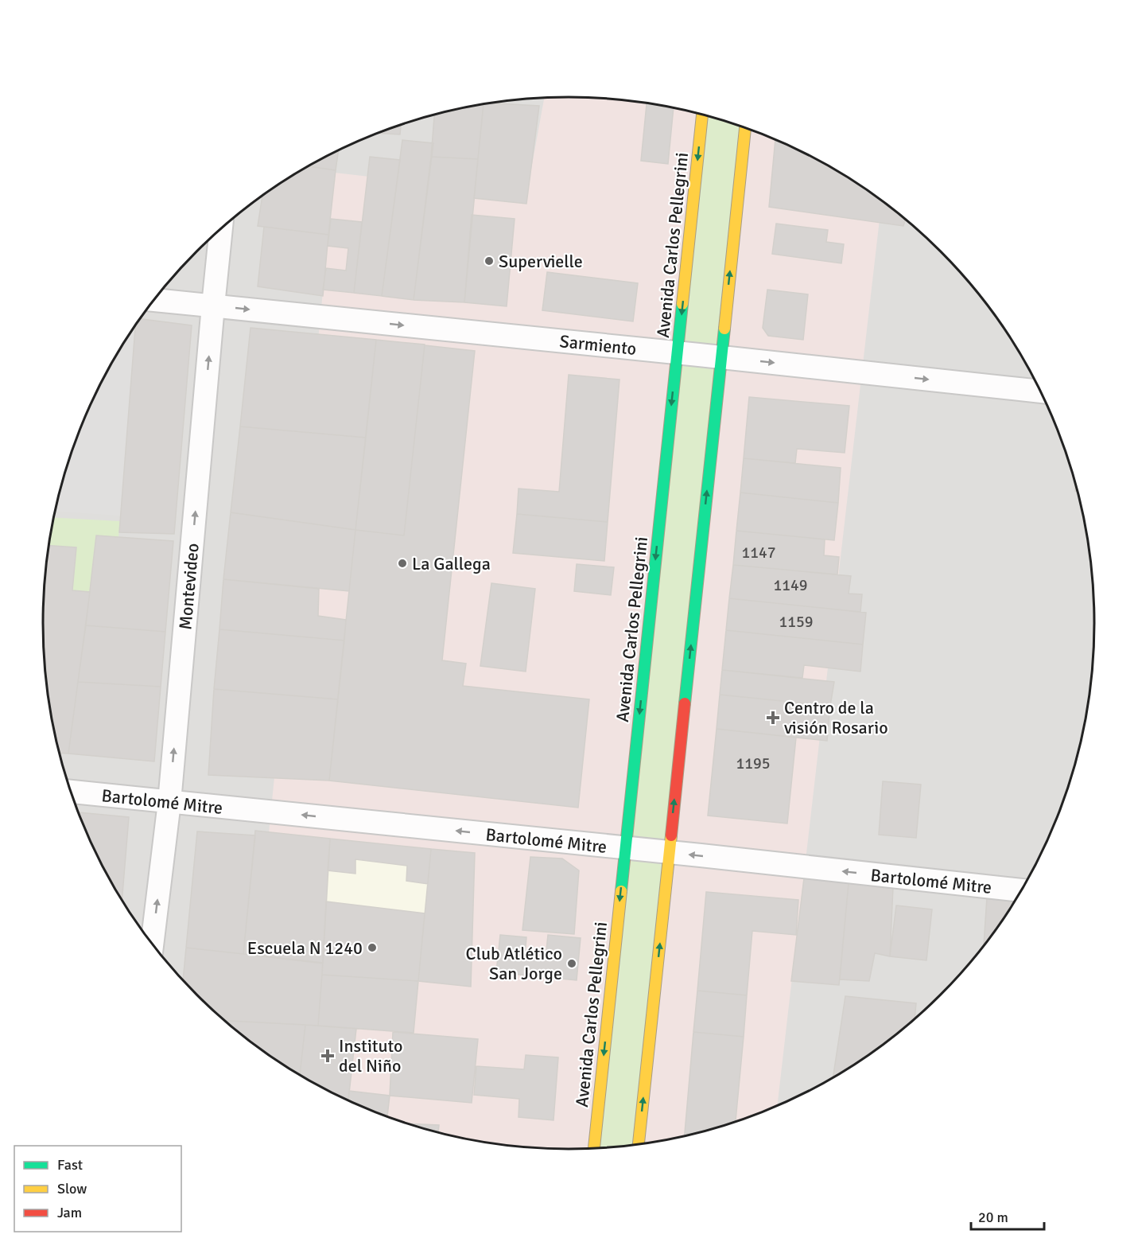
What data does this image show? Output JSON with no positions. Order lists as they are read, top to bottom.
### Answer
{
  "streets": {
    "main road": ["Avenida Carlos Pellegrini"],
    "street": ["Sarmiento", "Montevideo", "Bartolomé Mitre"]
  },
  "crossings": [
    ["Avenida Carlos Pellegrini", "Sarmiento"],
    ["Avenida Carlos Pellegrini", "Bartolomé Mitre"],
    ["Sarmiento", "Montevideo"],
    ["Montevideo", "Bartolomé Mitre"]
  ],
  "one_way": ["Sarmiento", "Montevideo", "Bartolomé Mitre"],
  "places": {
    "other": [
      "Supervielle",
      "La Gallega",
      "Escuela N 1240",
      "Club Atlético San Jorge"
    ],
    "health": ["Centro de la visión Rosario", "Instituto del Niño"]
  },
  "house_numbers": [
    "1147",
    "1149",
    "1159",
    "1195"
  ],
  "legend": ["Fast", "Slow", "Jam"],
  "scale_bar": "20 m"
}
